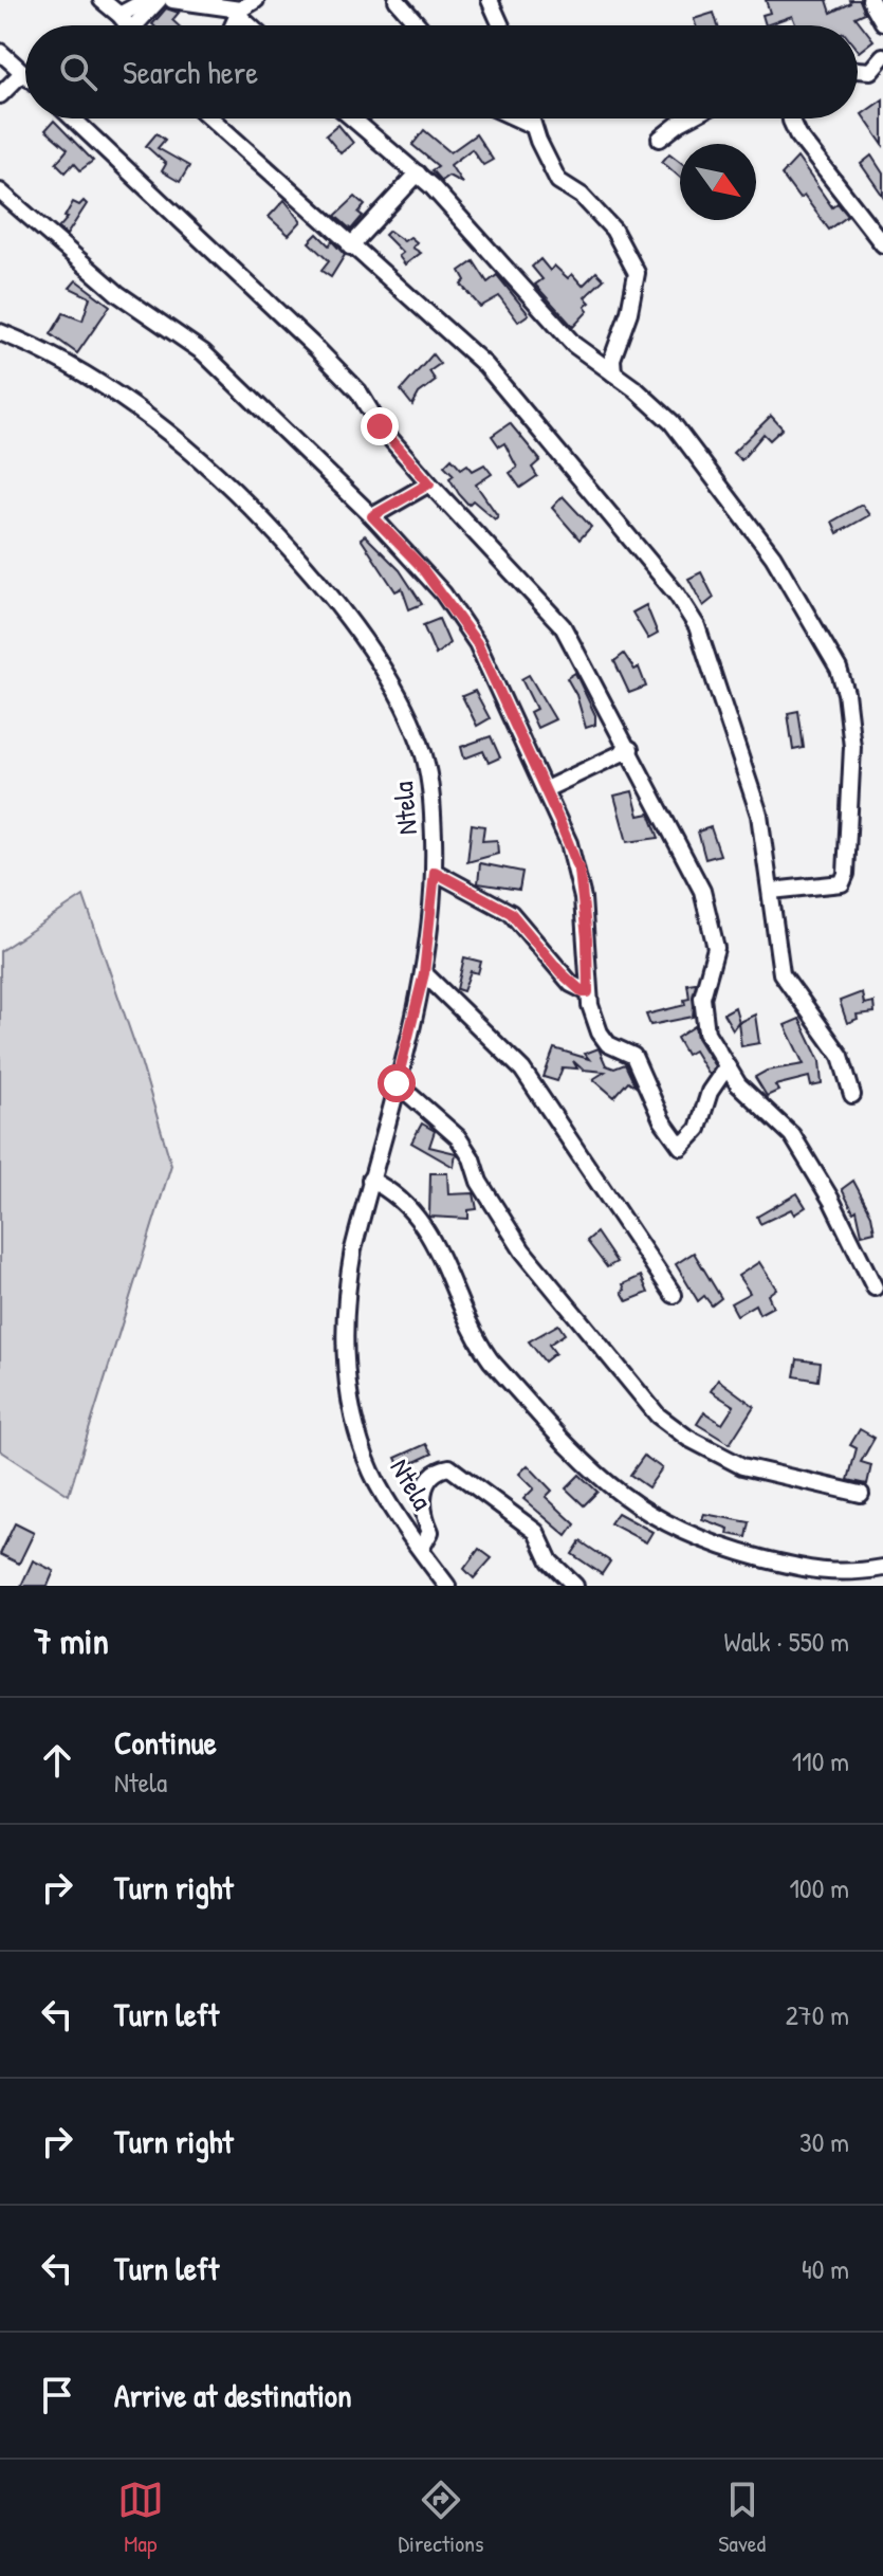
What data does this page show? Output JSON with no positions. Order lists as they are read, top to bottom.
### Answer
{
  "streets": {
    "street": ["Ntela"]
  },
  "north": "bottom right",
  "page": {
    "search": "Search here",
    "heading": ["7 min", "Walk · 550 m"],
    "list": [
      ["Continue", "Ntela", "110 m"],
      ["Turn right", "100 m"],
      ["Turn left", "270 m"],
      ["Turn right", "30 m"],
      ["Turn left", "40 m"],
      "Arrive at destination"
    ],
    "nav": ["Map", "Directions", "Saved"]
  }
}
